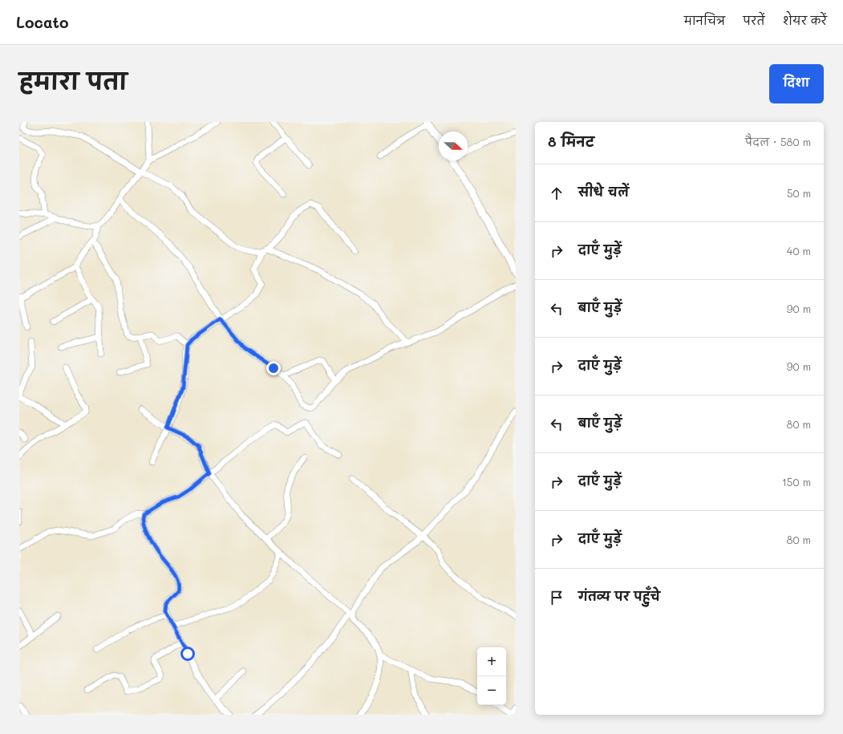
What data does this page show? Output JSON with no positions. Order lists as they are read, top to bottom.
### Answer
{
  "north": "right",
  "page": {
    "header": "Locato",
    "nav": ["मानचित्र", "परतें", "शेयर करें"],
    "title": "हमारा पता",
    "buttons": "दिशा",
    "heading": ["8 मिनट", "पैदल · 580 m"],
    "list": [
      ["सीधे चलें", "50 m"],
      ["दाएँ मुड़ें", "40 m"],
      ["बाएँ मुड़ें", "90 m"],
      ["दाएँ मुड़ें", "90 m"],
      ["बाएँ मुड़ें", "80 m"],
      ["दाएँ मुड़ें", "150 m"],
      ["दाएँ मुड़ें", "80 m"],
      "गंतव्य पर पहुँचे"
    ],
    "map_buttons": ["+", "−"]
  }
}
